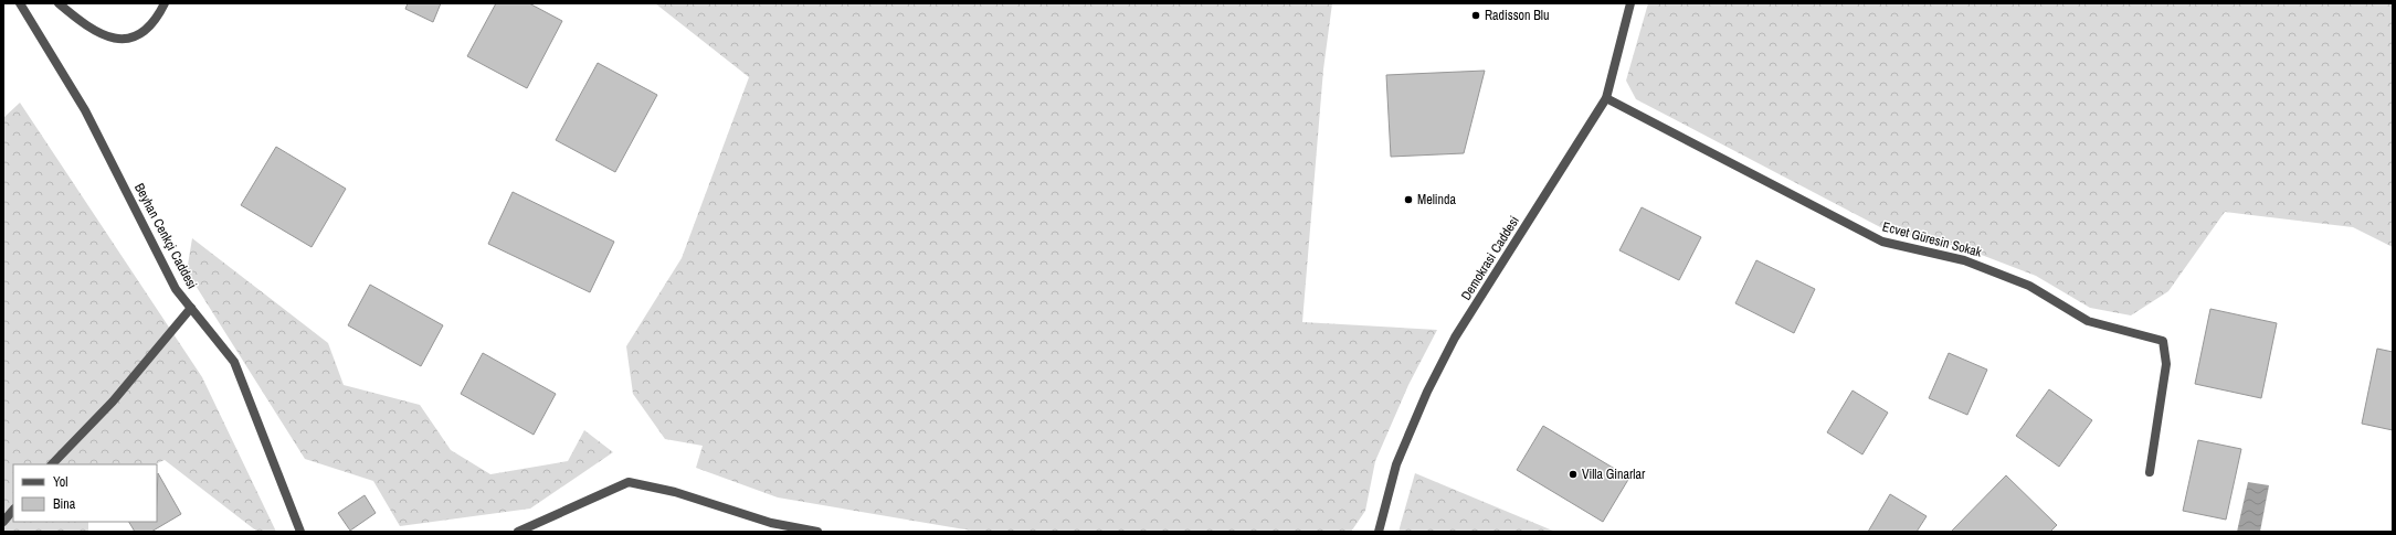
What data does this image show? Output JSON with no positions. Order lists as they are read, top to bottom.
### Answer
{
  "streets": {
    "street": ["Beyhan Cenkçi Caddesi", "Ecvet Güresin Sokak", "Demokrasi Caddesi"]
  },
  "crossings": [
    ["Ecvet Güresin Sokak", "Demokrasi Caddesi"]
  ],
  "places": ["Radisson Blu", "Melinda", "Villa Ginarlar"],
  "legend": ["Yol", "Bina"]
}
